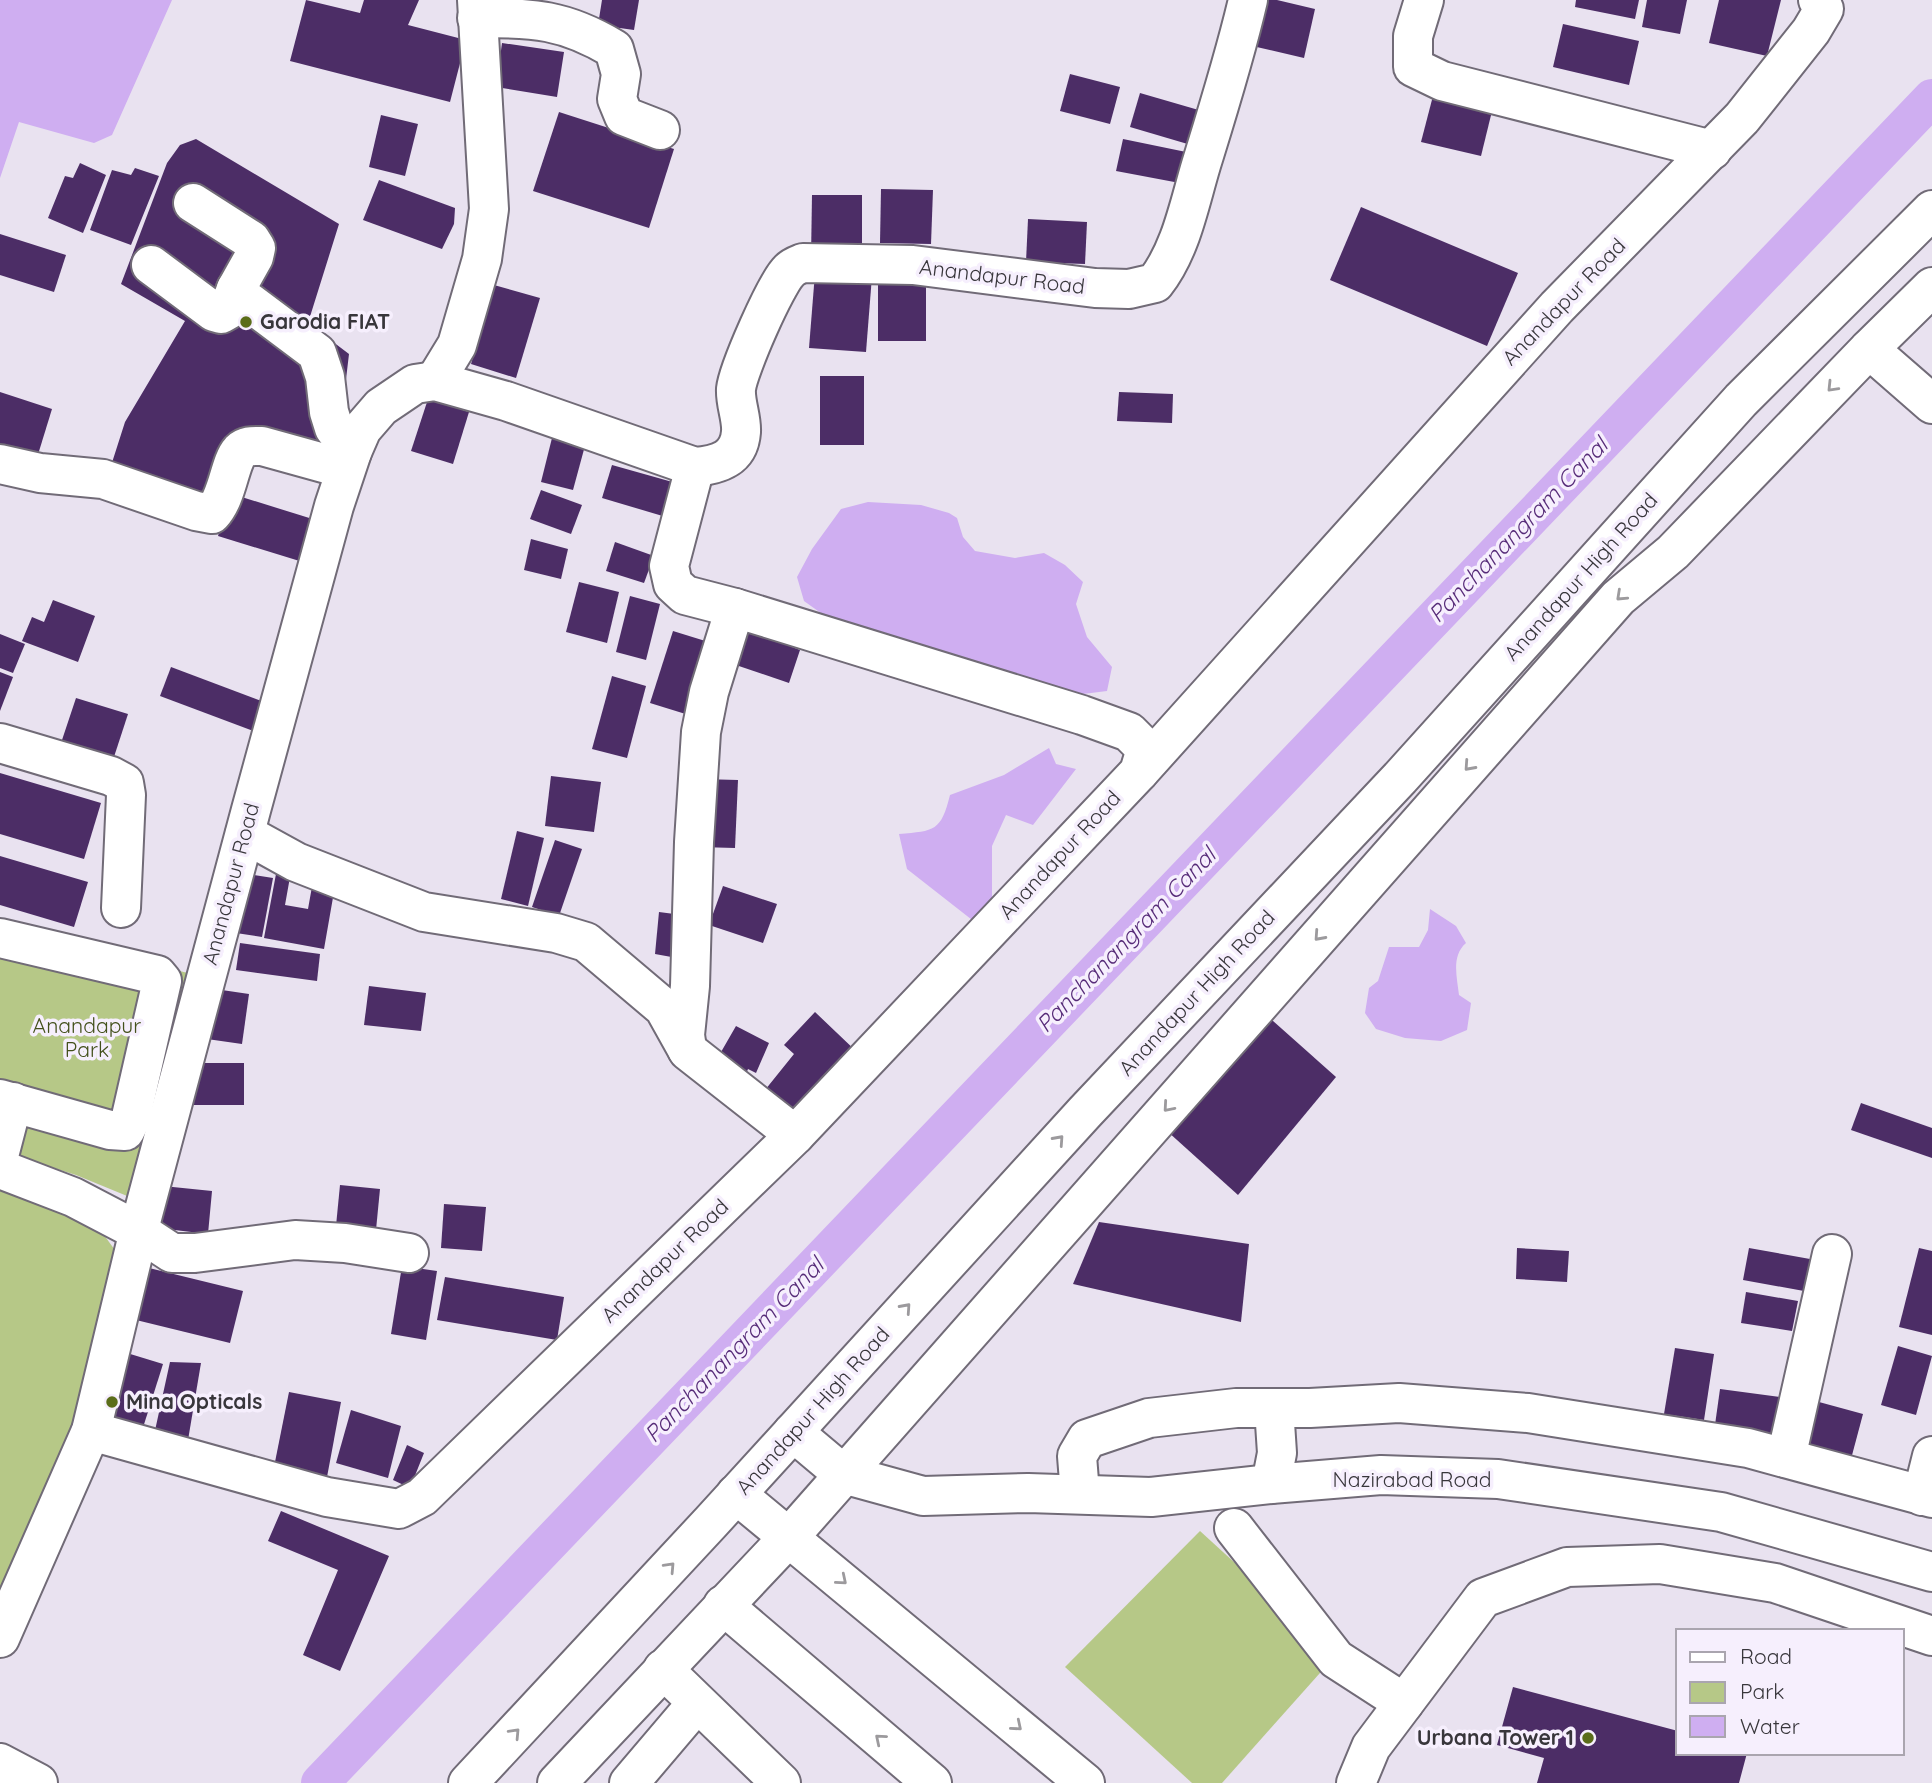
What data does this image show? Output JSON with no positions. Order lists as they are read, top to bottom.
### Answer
{
  "streets": {
    "street": ["Anandapur Road", "Anandapur High Road", "Nazirabad Road"]
  },
  "crossings": [
    ["Anandapur High Road", "Nazirabad Road"]
  ],
  "water": ["Panchanangram Canal"],
  "parks": ["Anandapur Park"],
  "places": ["Garodia FIAT", "Mina Opticals", "Urbana Tower 1"],
  "legend": ["Road", "Park", "Water"]
}
